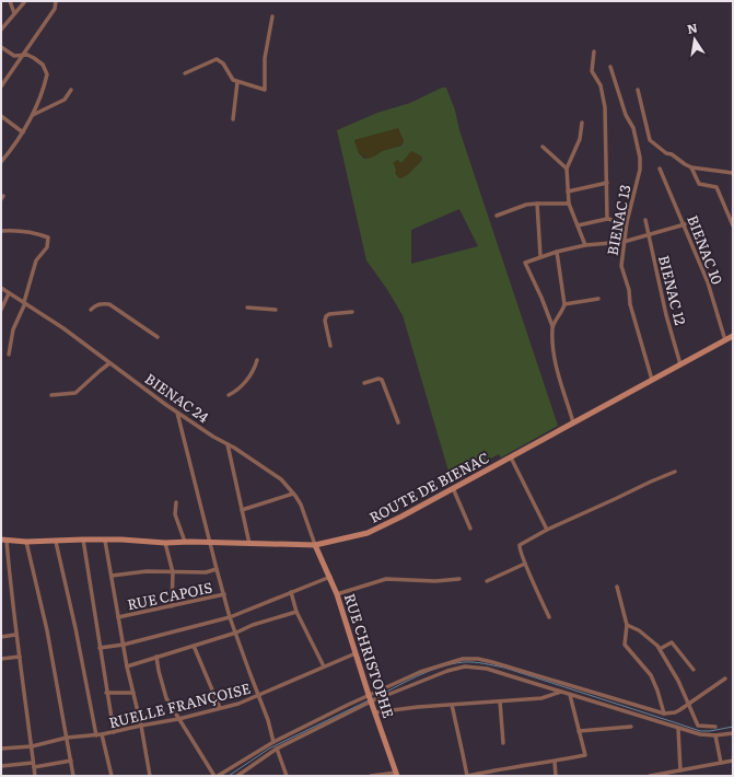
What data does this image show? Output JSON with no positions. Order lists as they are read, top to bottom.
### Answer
{
  "streets": {
    "main road": ["ROUTE DE BIENAC", "RUE CHRISTOPHE"],
    "street": [
      "BIENAC 13",
      "BIENAC 10",
      "BIENAC 12",
      "BIENAC 24",
      "RUE CAPOIS",
      "RUELLE FRANÇOISE"
    ]
  },
  "crossings": [
    ["BIENAC 13", "ROUTE DE BIENAC"],
    ["BIENAC 10", "ROUTE DE BIENAC"],
    ["BIENAC 12", "ROUTE DE BIENAC"],
    ["BIENAC 24", "ROUTE DE BIENAC"],
    ["BIENAC 24", "RUE CHRISTOPHE"],
    ["ROUTE DE BIENAC", "RUE CHRISTOPHE"],
    ["RUE CHRISTOPHE", "RUELLE FRANÇOISE"]
  ],
  "north": "top"
}
